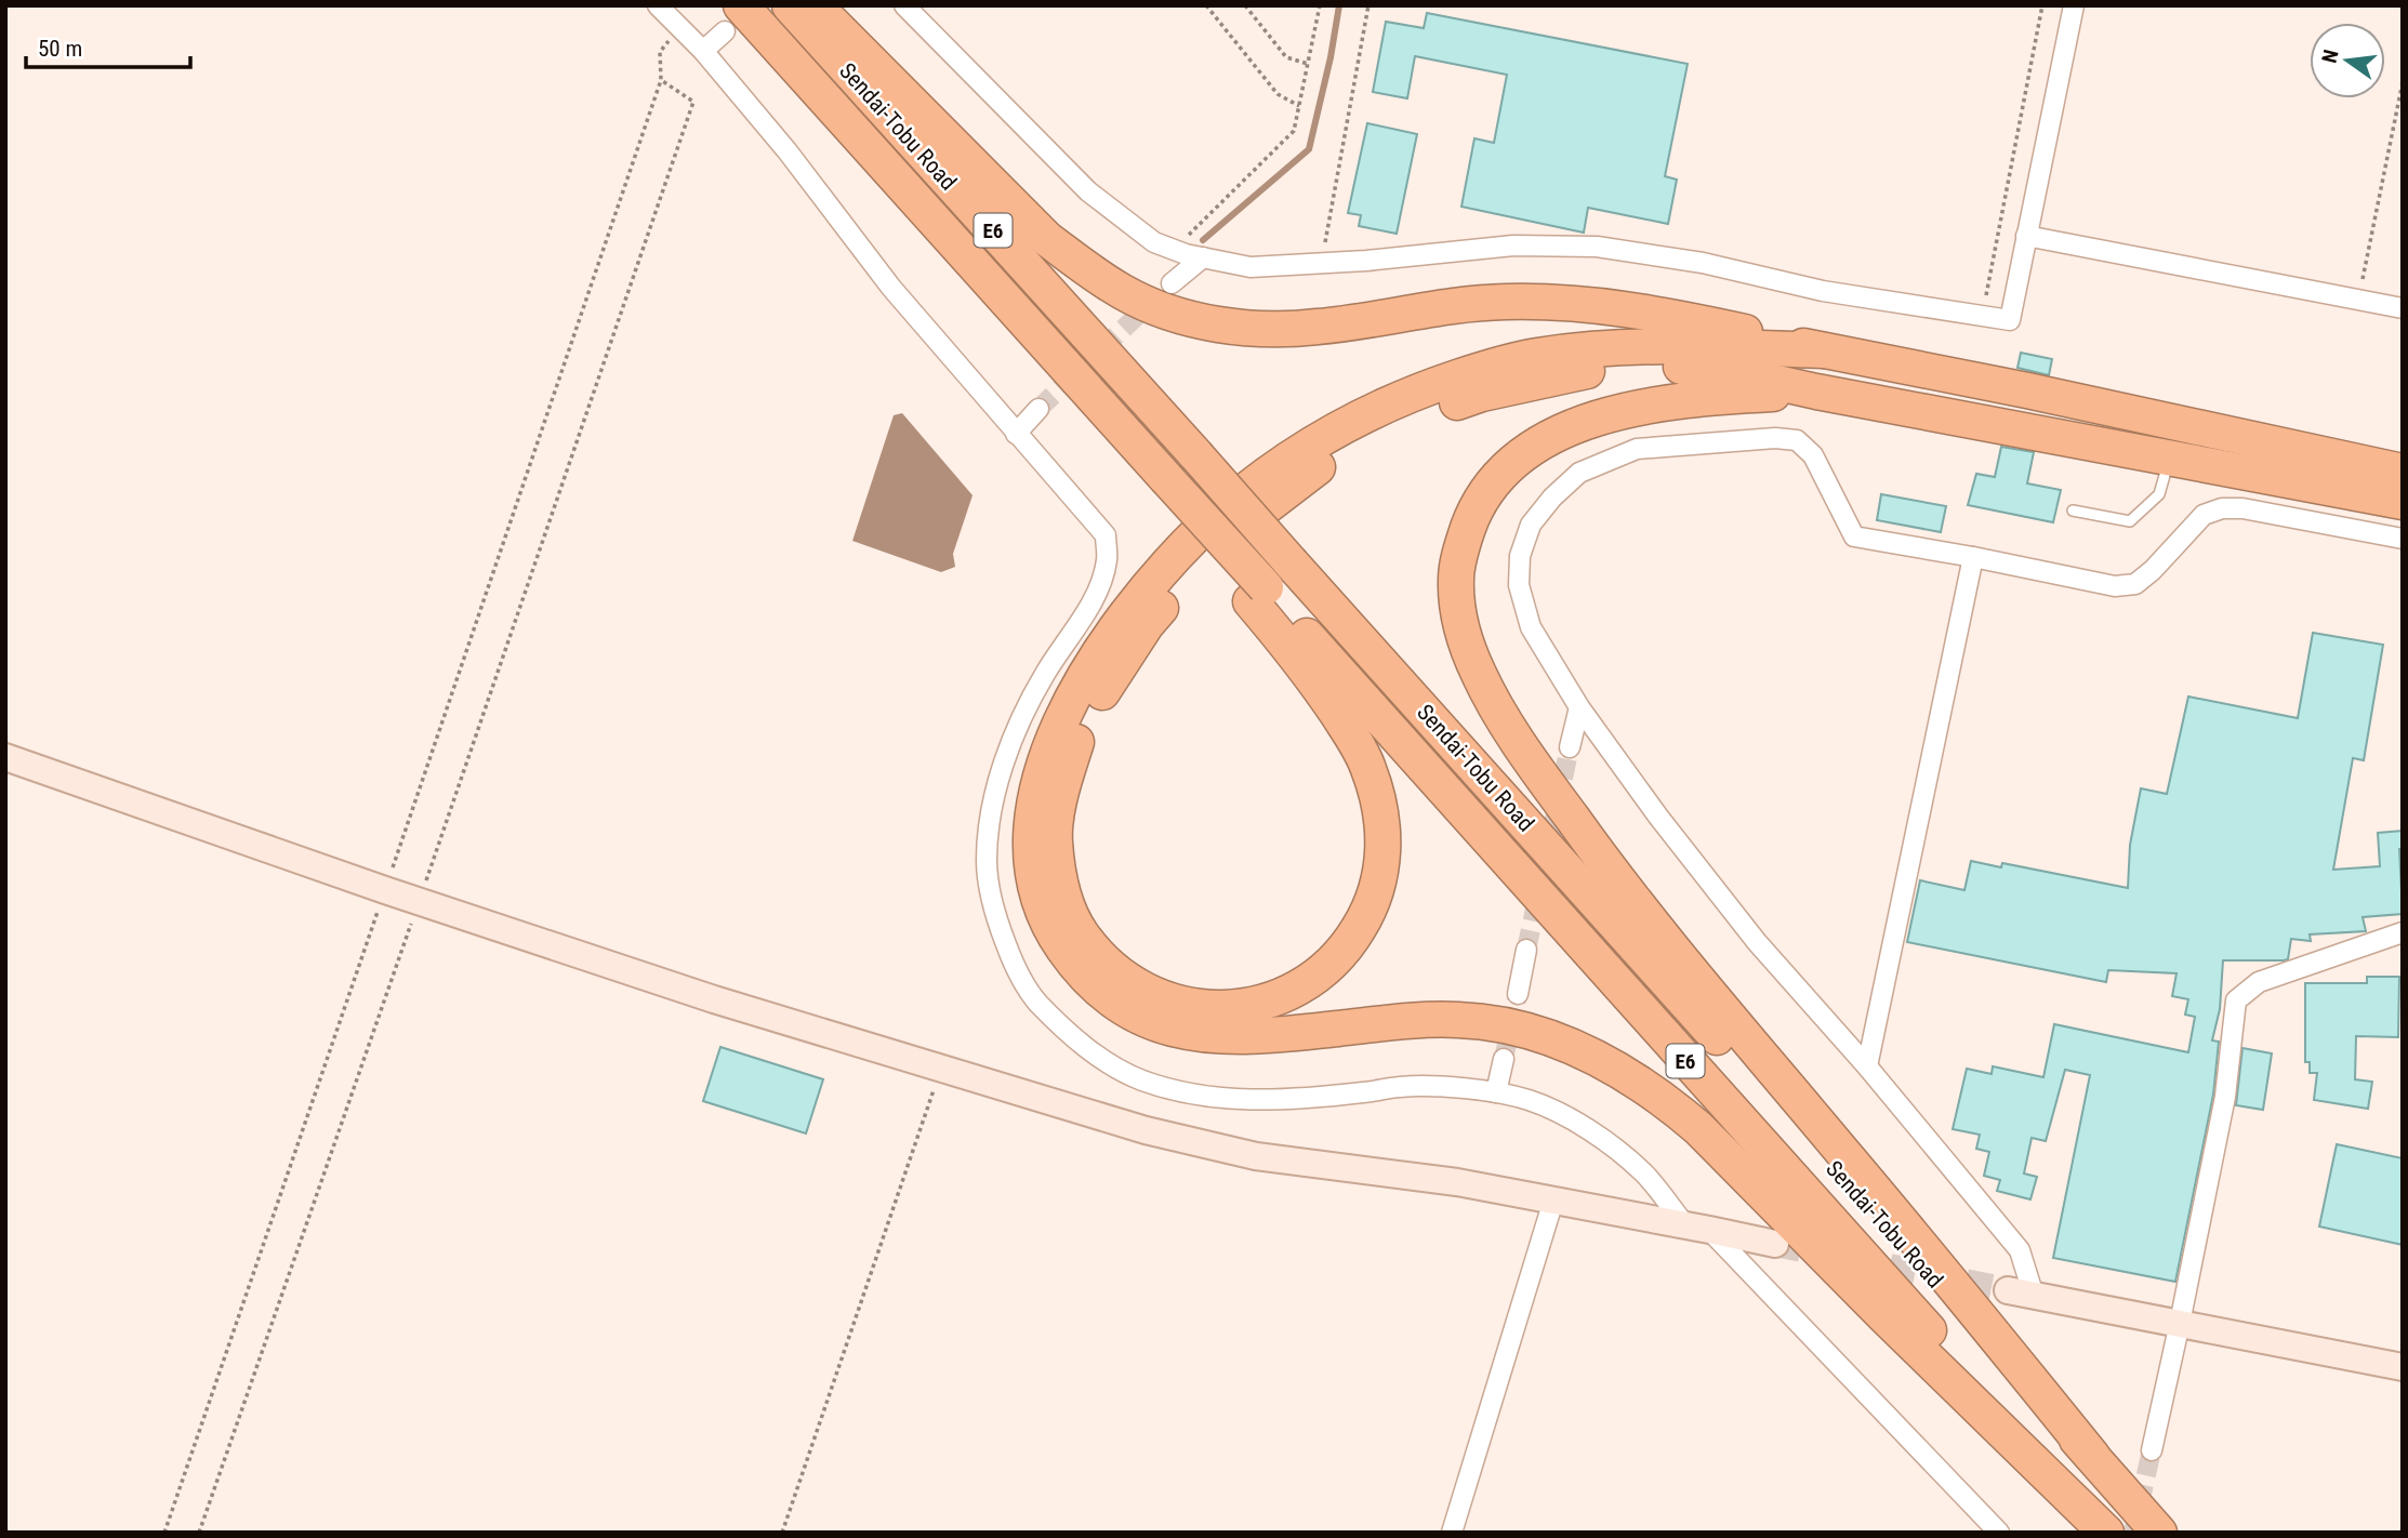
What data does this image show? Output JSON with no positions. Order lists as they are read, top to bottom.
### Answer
{
  "streets": {
    "highway": ["Sendai-Tobu Road", "E6"]
  },
  "scale_bar": "50 m",
  "north": "left"
}
